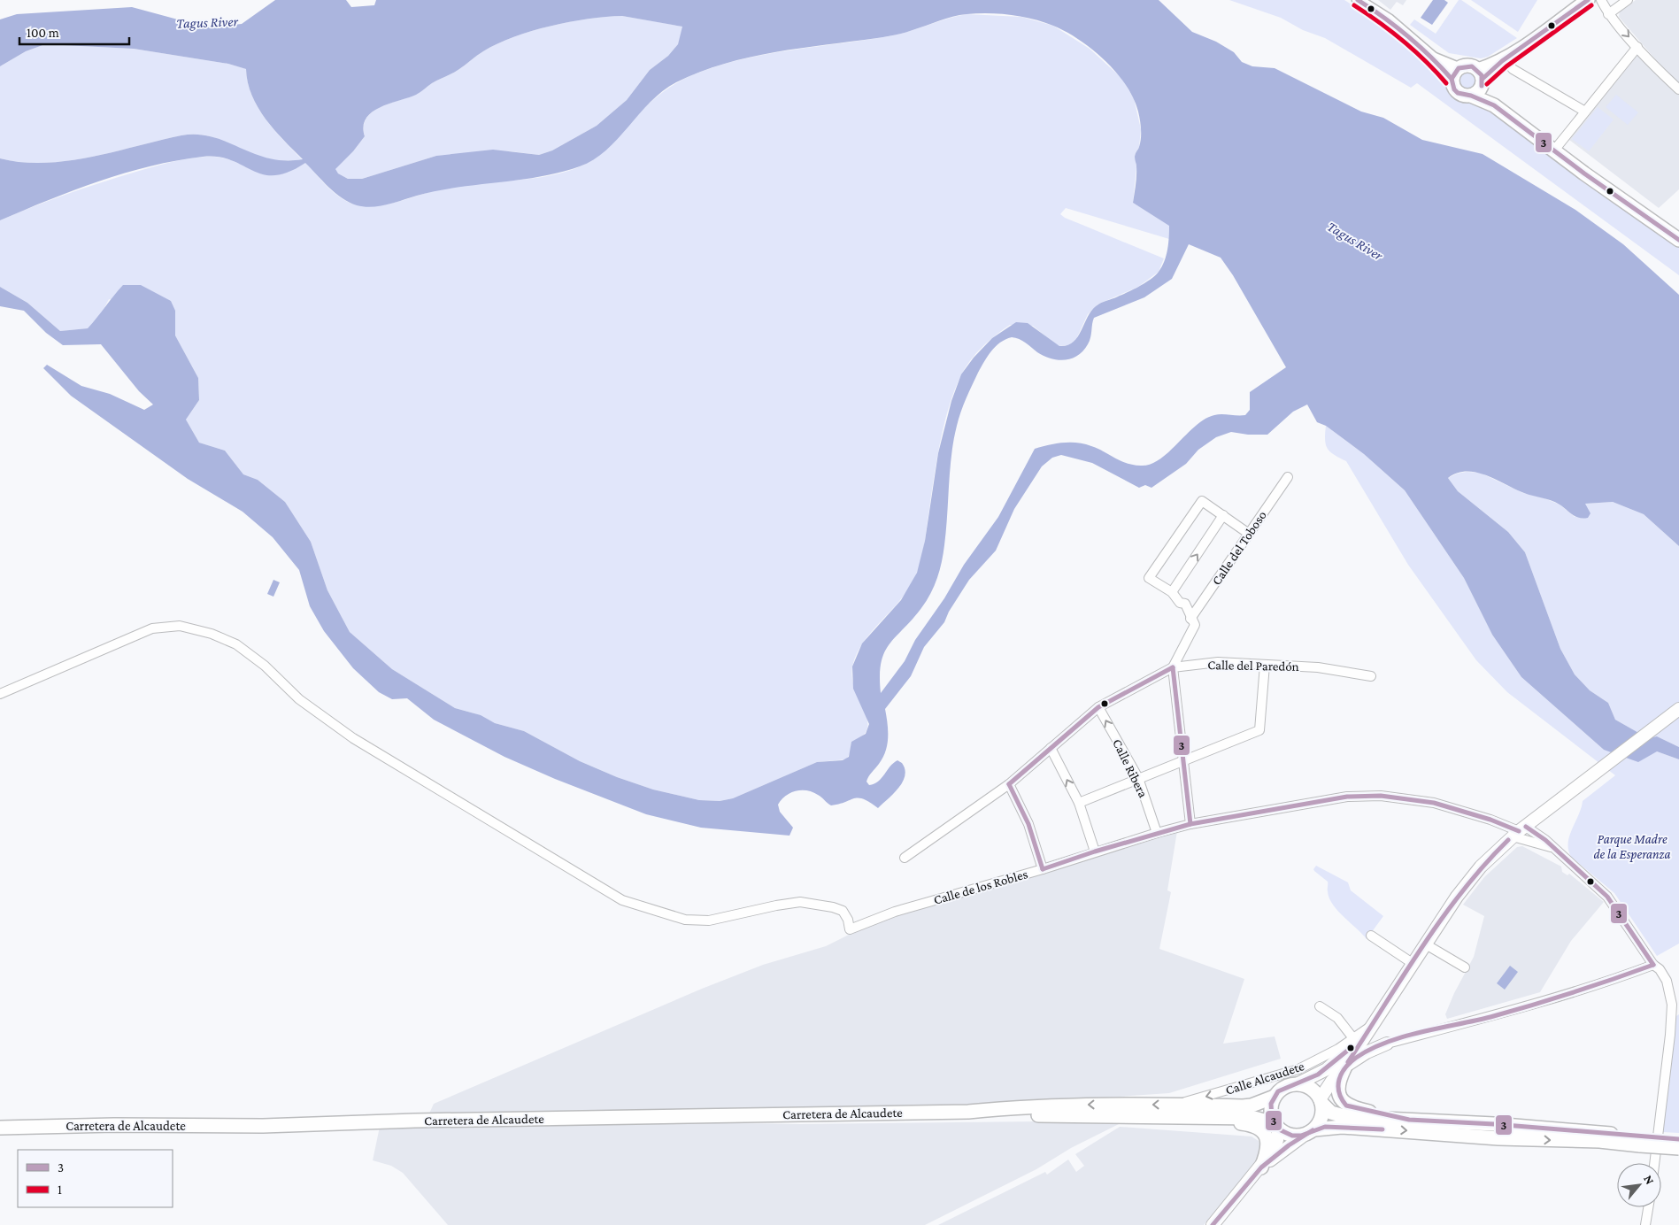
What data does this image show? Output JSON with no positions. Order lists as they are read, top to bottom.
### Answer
{
  "streets": {
    "main road": ["Calle Alcaudete", "Carretera de Alcaudete"],
    "street": [
      "Calle del Toboso",
      "Calle del Paredón",
      "Calle Ribera",
      "Calle de los Robles"
    ]
  },
  "crossings": [
    ["Calle del Paredón", "Calle Ribera"],
    ["Calle Ribera", "Calle de los Robles"],
    ["Calle de los Robles", "Calle Alcaudete"],
    ["Calle Alcaudete", "Carretera de Alcaudete"]
  ],
  "water": ["Tagus River"],
  "parks": ["Parque Madre de la Esperanza"],
  "lines": ["transit line 3", "transit line 1"],
  "legend": ["3", "1"],
  "scale_bar": "100 m",
  "north": "top right"
}
